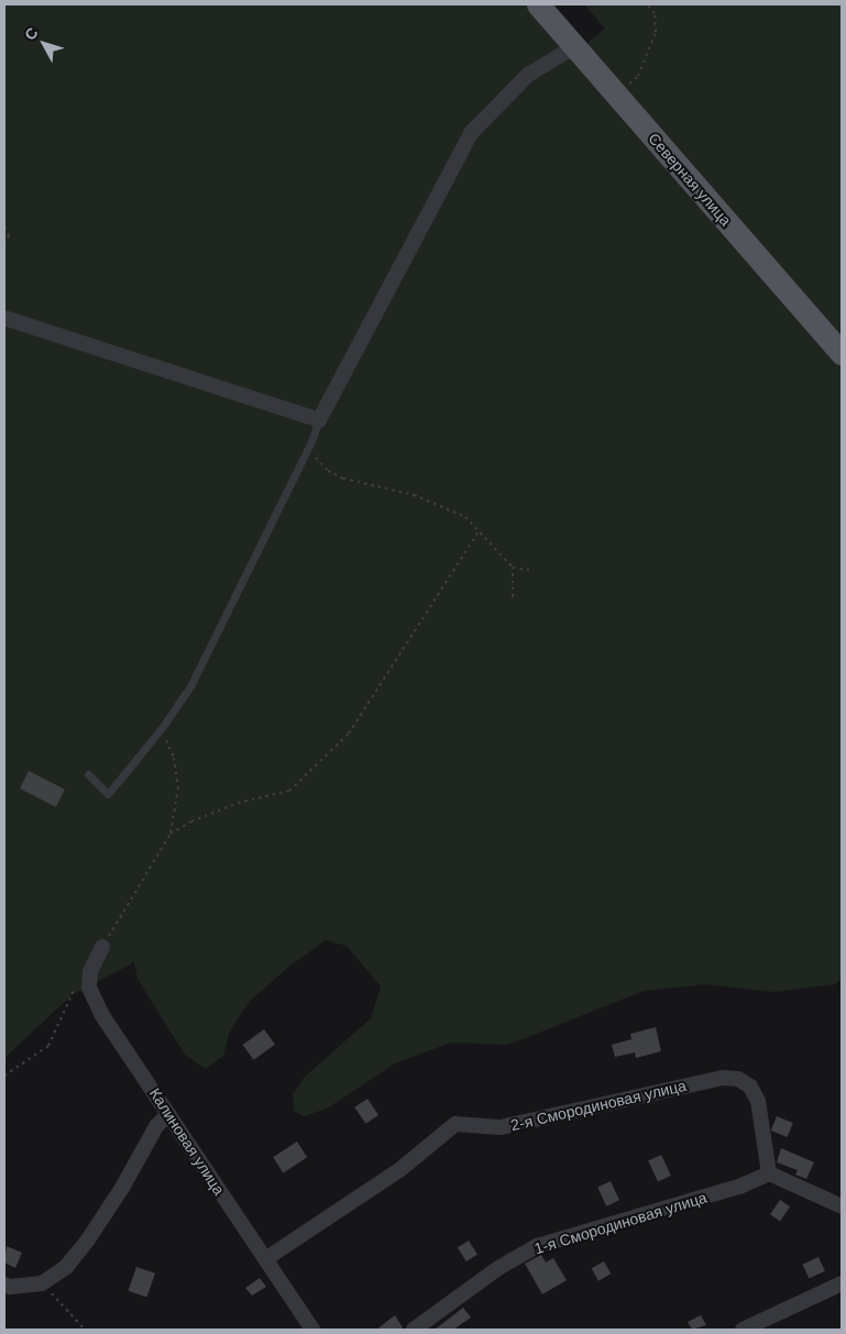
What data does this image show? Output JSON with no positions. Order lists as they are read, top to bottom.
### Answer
{
  "streets": {
    "main road": ["Северная улица"],
    "street": ["2-я Смородиновая улица", "Калиновая улица", "1-я Смородиновая улица"]
  },
  "crossings": [
    ["2-я Смородиновая улица", "Калиновая улица"],
    ["2-я Смородиновая улица", "1-я Смородиновая улица"]
  ],
  "north": "top left"
}
